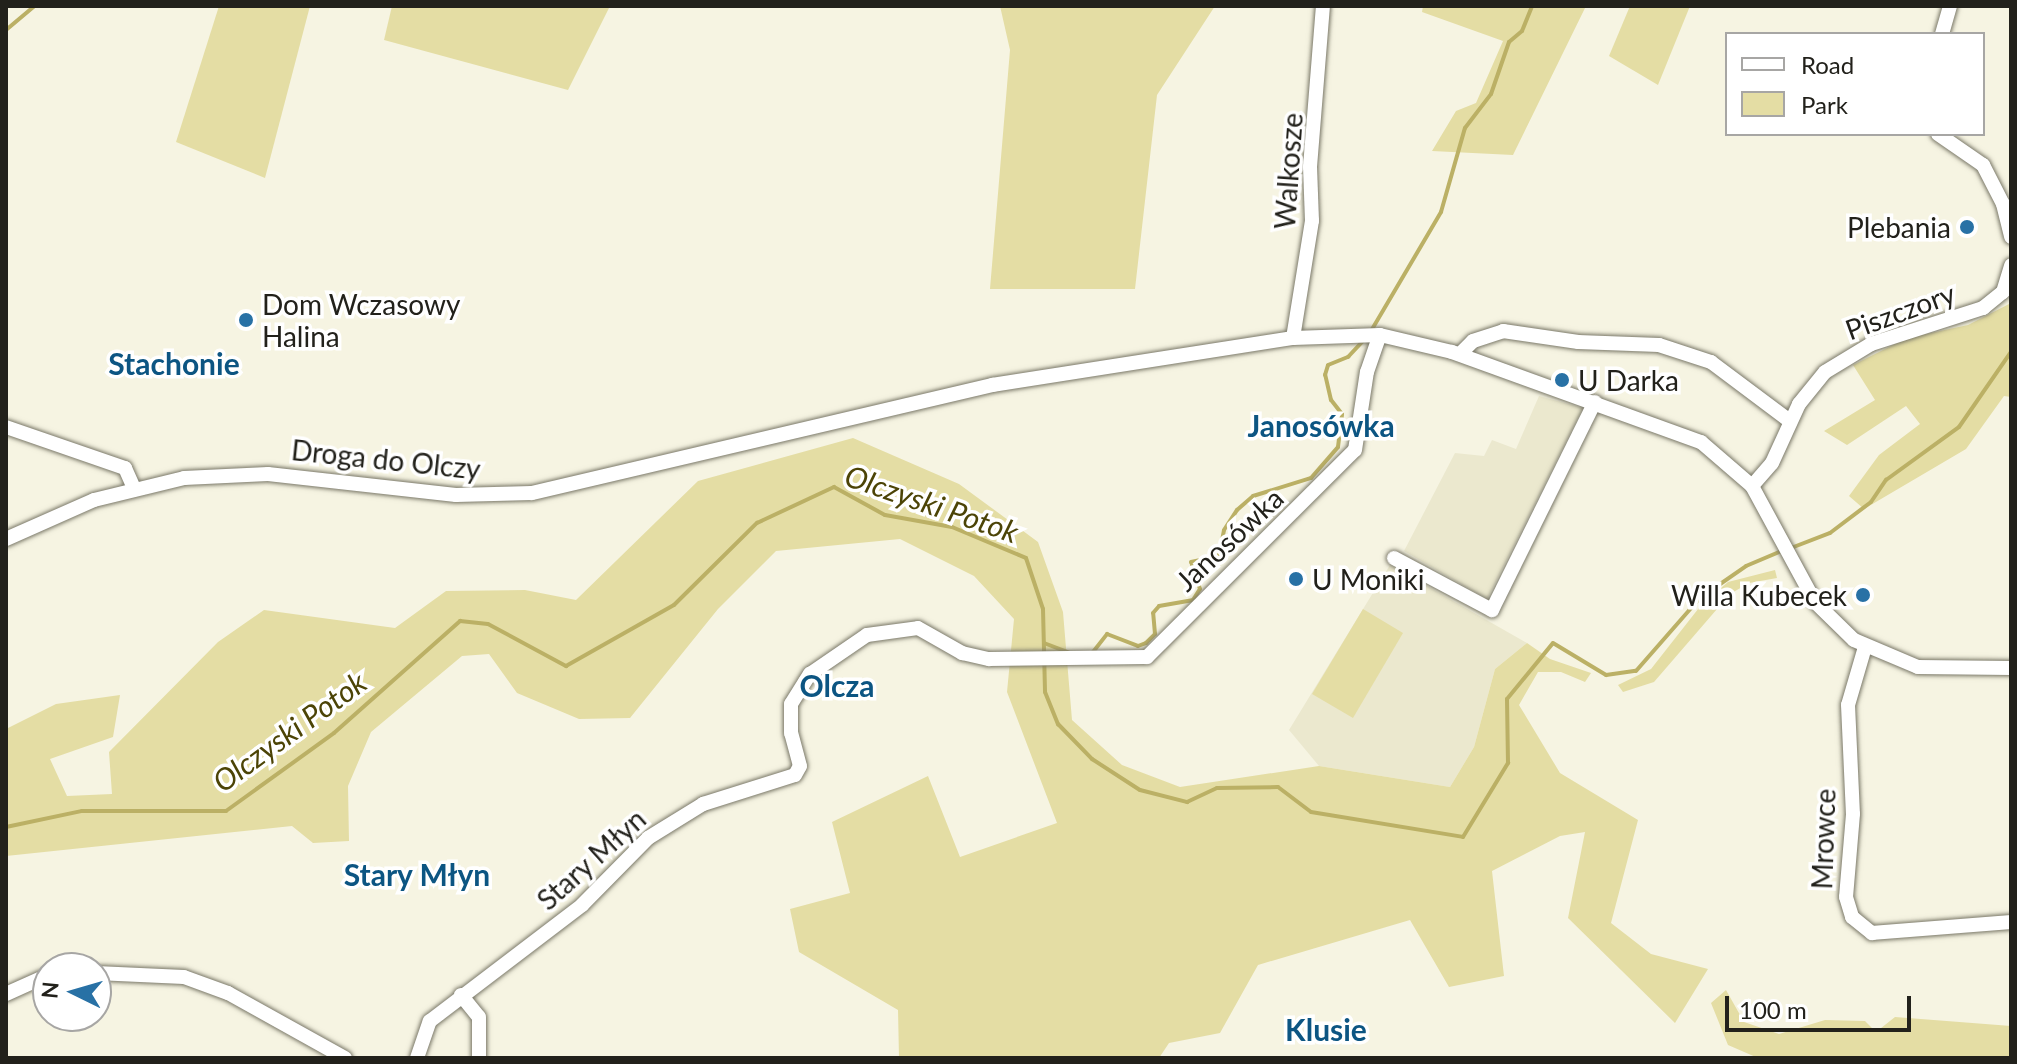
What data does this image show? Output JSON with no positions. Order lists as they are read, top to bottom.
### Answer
{
  "streets": {
    "street": [
      "Walkosze",
      "Piszczory",
      "Droga do Olczy",
      "Janosówka",
      "Mrowce",
      "Stary Młyn"
    ]
  },
  "crossings": [
    ["Walkosze", "Droga do Olczy"],
    ["Janosówka", "Stary Młyn"]
  ],
  "districts": [
    "Stachonie",
    "Janosówka",
    "Olcza",
    "Stary Młyn",
    "Klusie"
  ],
  "water": ["Olczyski Potok"],
  "places": [
    "Plebania",
    "Dom Wczasowy Halina",
    "U Darka",
    "U Moniki",
    "Willa Kubecek"
  ],
  "legend": ["Road", "Park"],
  "scale_bar": "100 m",
  "north": "left"
}
